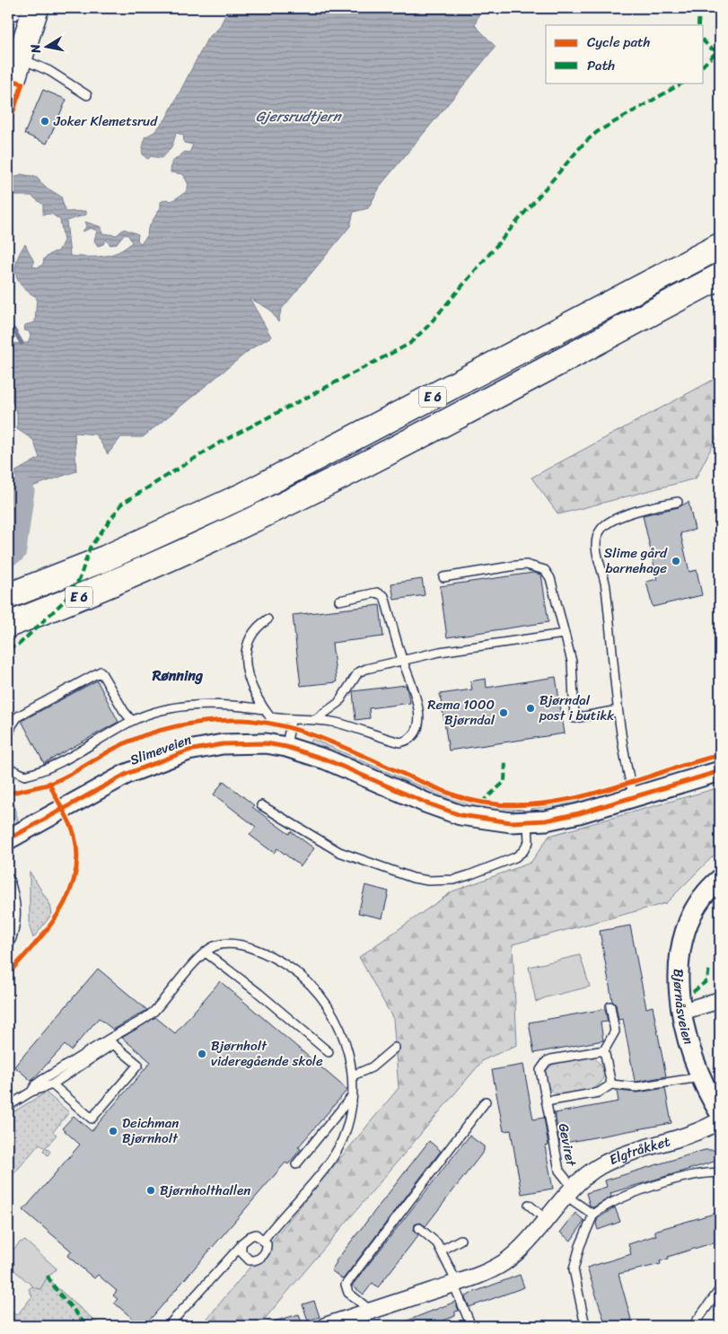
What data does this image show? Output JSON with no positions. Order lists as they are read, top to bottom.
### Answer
{
  "streets": {
    "main road": ["E 6"],
    "street": ["Slimeveien", "Bjørnåsveien", "Elgtråkket"],
    "lane": ["Geviret"]
  },
  "crossings": [
    ["Geviret", "Elgtråkket"]
  ],
  "districts": ["Rønning"],
  "water": ["Gjersrudtjern"],
  "places": [
    "Joker Klemetsrud",
    "Slime gård barnehage",
    "Bjørndal post i butikk",
    "Rema 1000 Bjørndal",
    "Bjørnholt videregående skole",
    "Deichman Bjørnholt",
    "Bjørnholthallen"
  ],
  "legend": ["Cycle path", "Path"],
  "north": "left"
}
